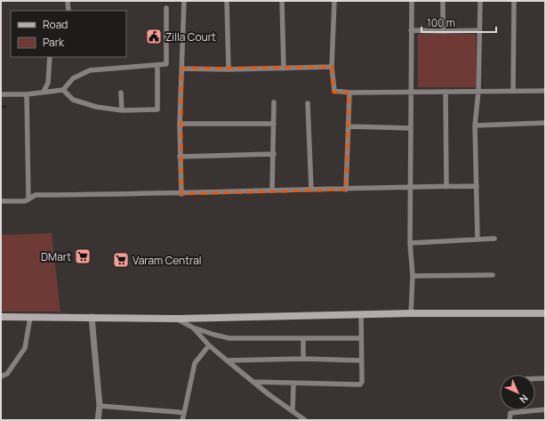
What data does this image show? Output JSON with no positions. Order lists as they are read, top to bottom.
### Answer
{
  "places": {
    "public building": ["Zilla Court"],
    "supermarket": ["DMart", "Varam Central"]
  },
  "legend": ["Road", "Park"],
  "scale_bar": "100 m",
  "north": "bottom right"
}
